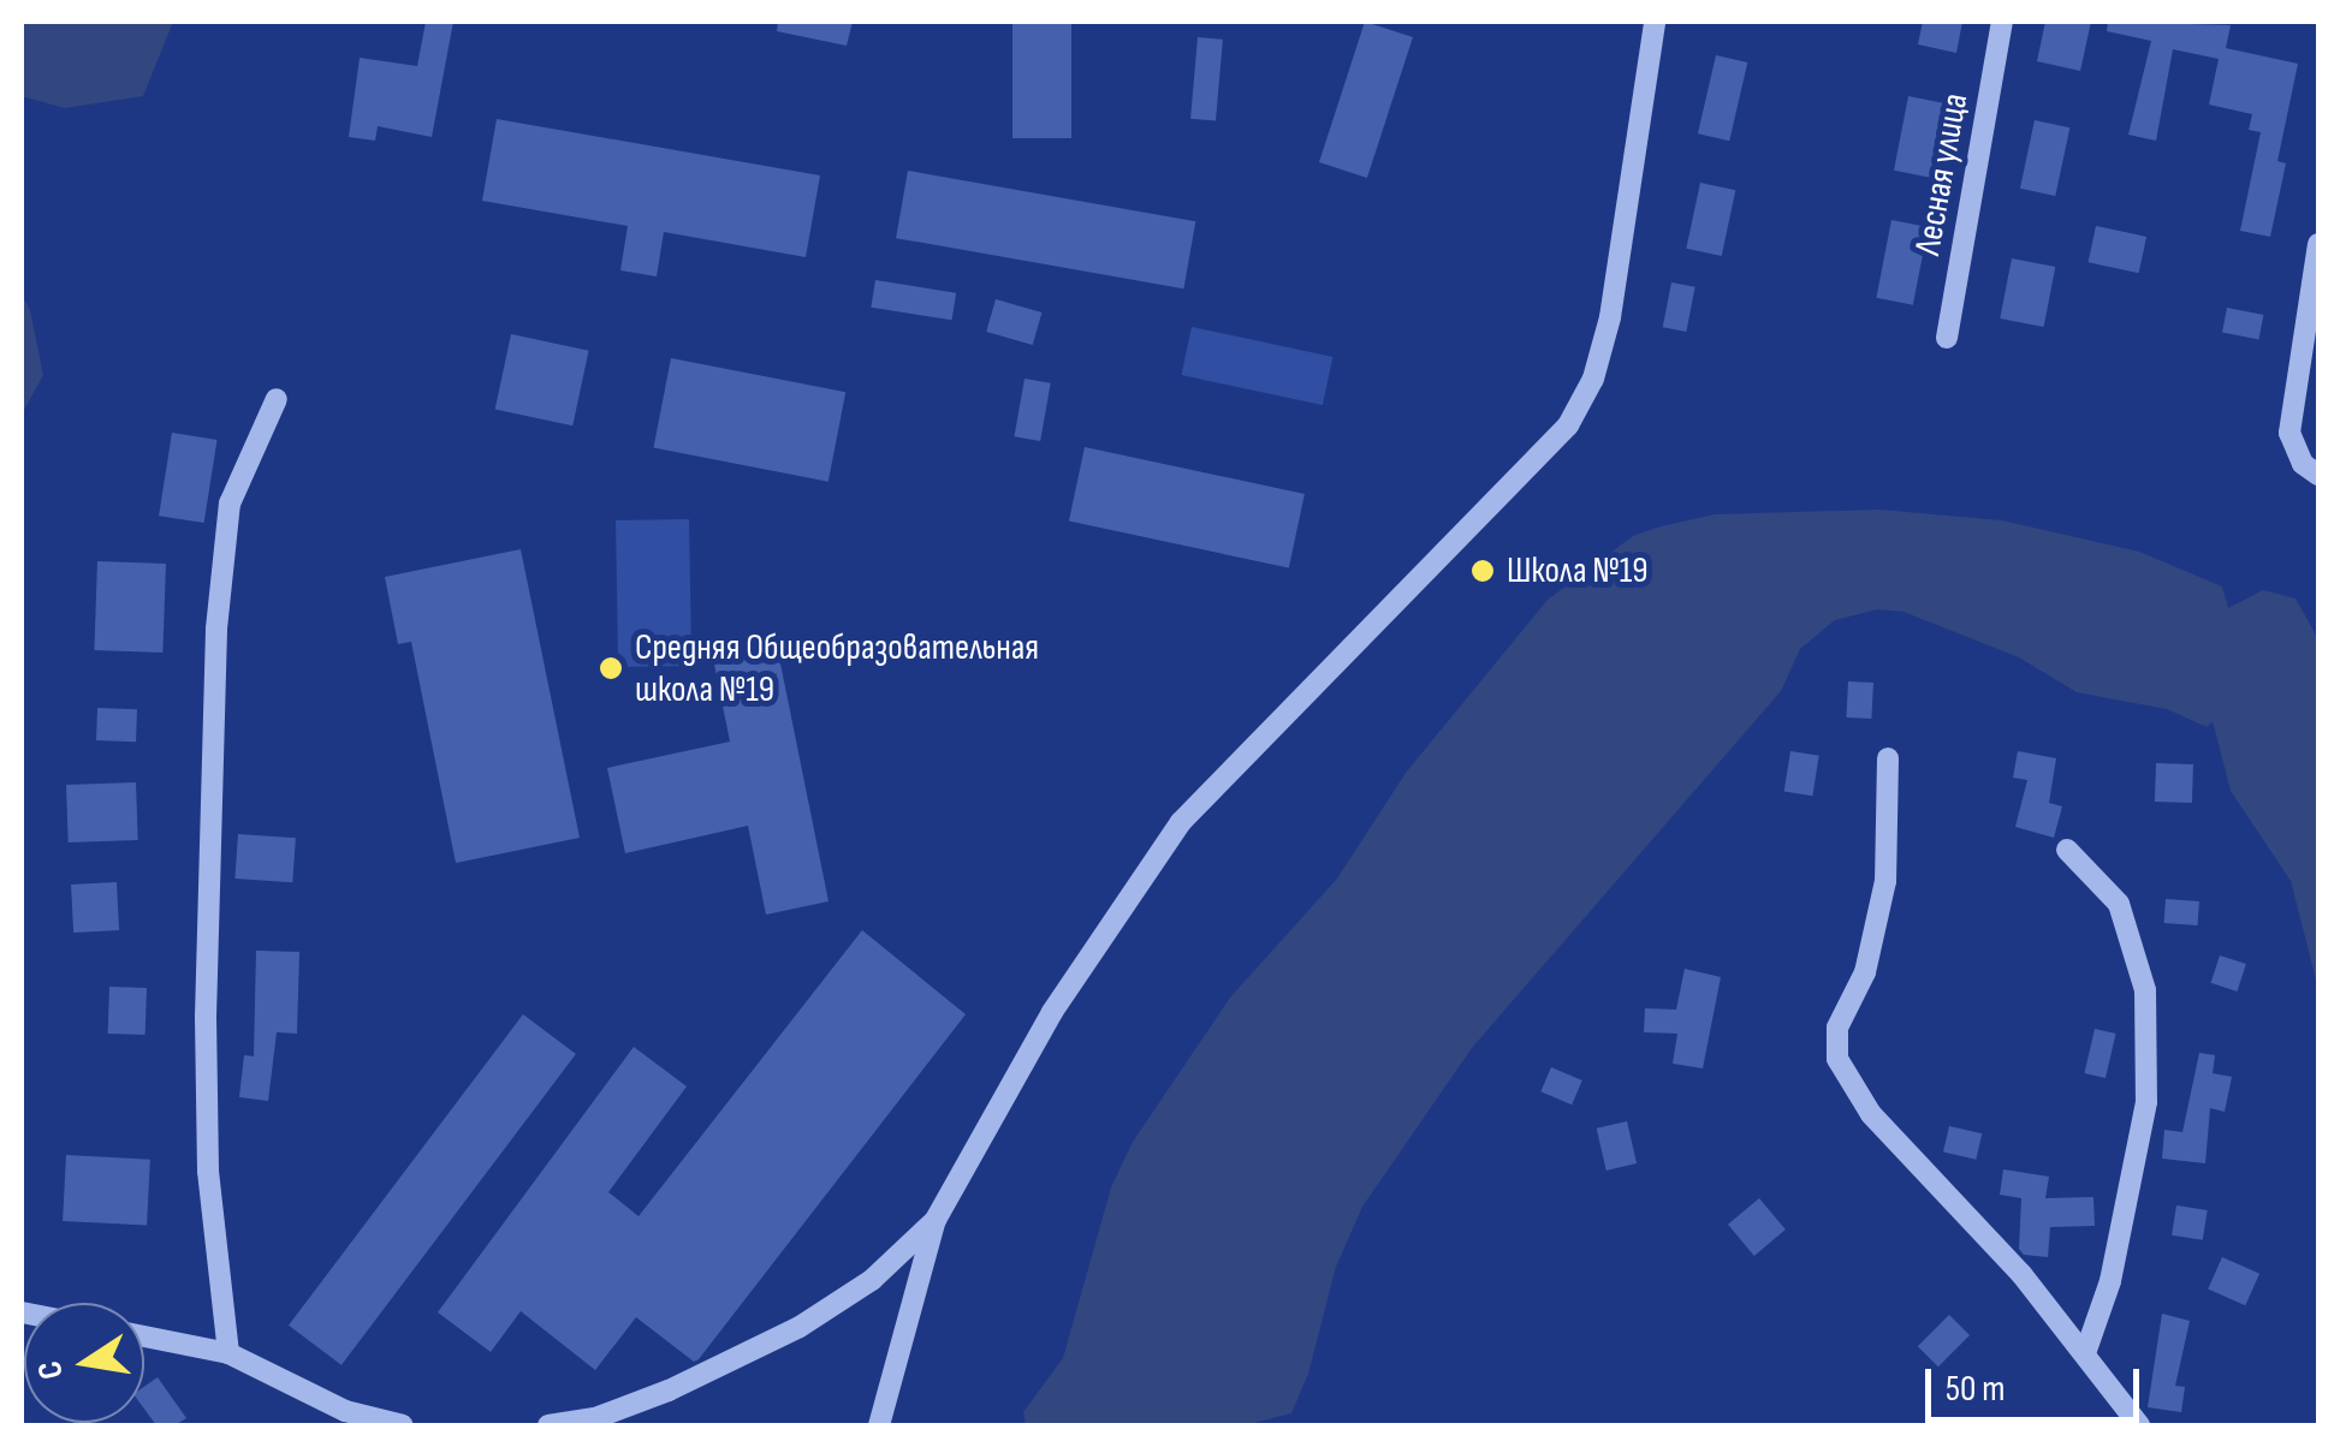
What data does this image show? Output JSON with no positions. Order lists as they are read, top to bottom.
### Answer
{
  "streets": {
    "street": ["Лесная улица"]
  },
  "places": ["Школа №19", "Средняя Общеобразовательная школа №19"],
  "scale_bar": "50 m",
  "north": "left"
}
